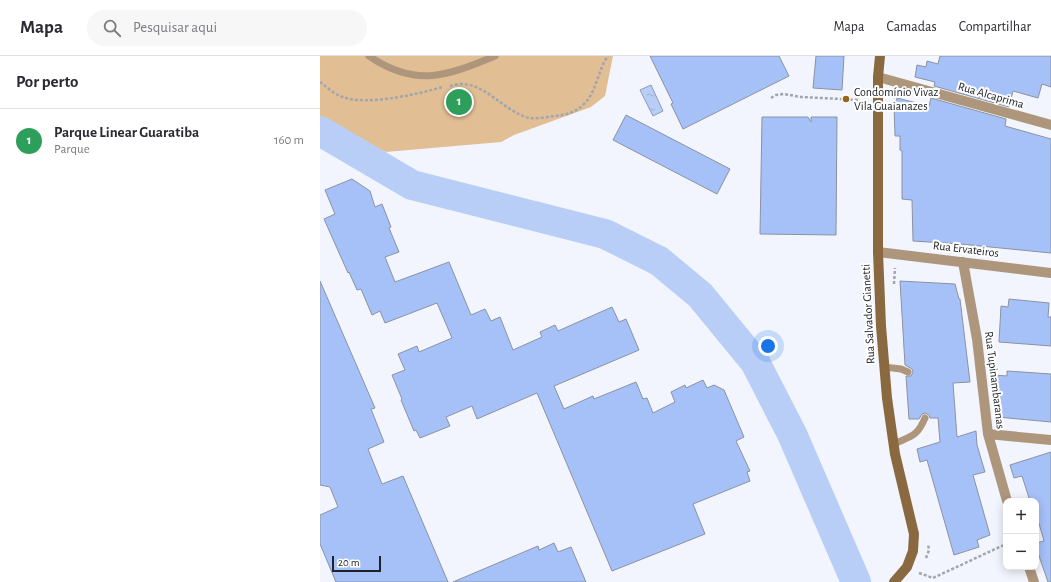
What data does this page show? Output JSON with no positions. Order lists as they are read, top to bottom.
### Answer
{
  "streets": {
    "main road": ["Rua Salvador Gianetti"],
    "street": ["Rua Alcaprima", "Rua Ervateiros", "Rua Tupinambaranas"]
  },
  "crossings": [
    ["Rua Alcaprima", "Rua Salvador Gianetti"],
    ["Rua Ervateiros", "Rua Salvador Gianetti"],
    ["Rua Ervateiros", "Rua Tupinambaranas"]
  ],
  "places": ["Condomínio Vivaz Vila Guaianazes"],
  "scale_bar": "20 m",
  "page": {
    "header": "Mapa",
    "search": "Pesquisar aqui",
    "nav": ["Mapa", "Camadas", "Compartilhar"],
    "heading": "Por perto",
    "pins": "1",
    "list": [
      {
        "mark": "1",
        "name": "Parque Linear Guaratiba",
        "note": "Parque",
        "value": "160 m"
      }
    ],
    "map_buttons": ["+", "−"],
    "scale": "20 m"
  }
}
